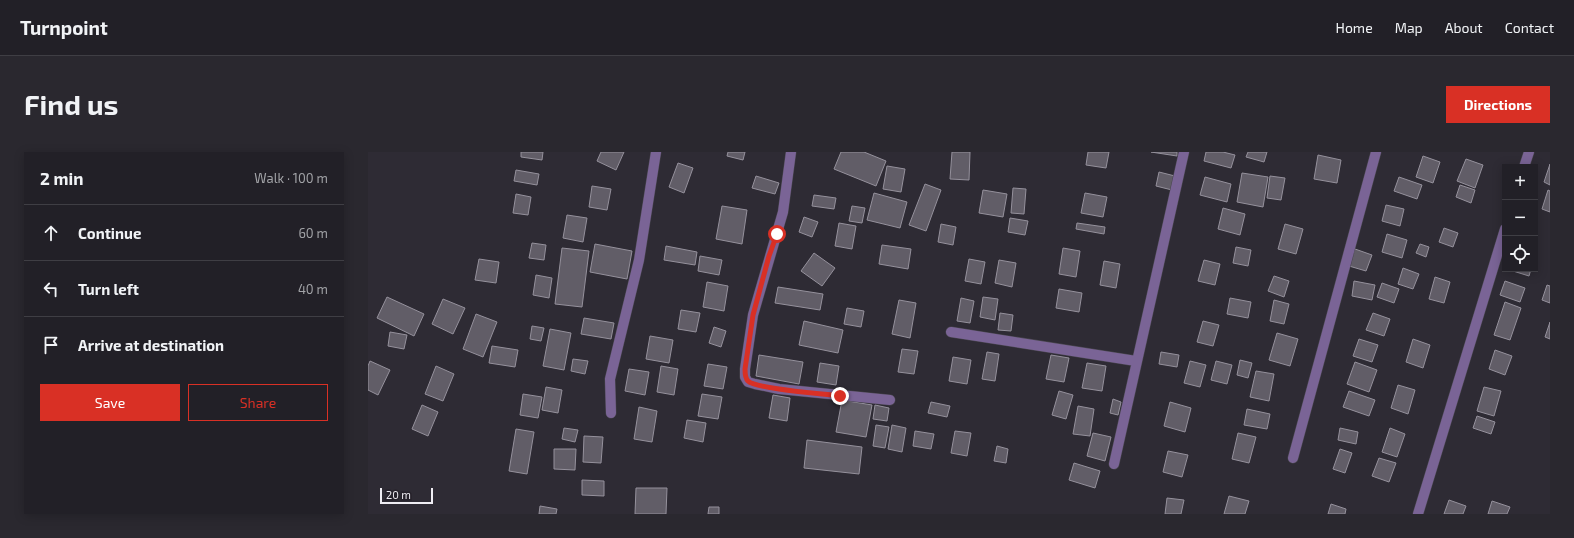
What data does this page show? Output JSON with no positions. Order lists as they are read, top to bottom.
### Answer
{
  "scale_bar": "20 m",
  "page": {
    "header": "Turnpoint",
    "nav": [
      "Home",
      "Map",
      "About",
      "Contact"
    ],
    "buttons": [
      "Directions",
      ["Save", "Share"]
    ],
    "title": "Find us",
    "heading": ["2 min", "Walk · 100 m"],
    "map_buttons": ["+", "−"],
    "list": [
      ["Continue", "60 m"],
      ["Turn left", "40 m"],
      "Arrive at destination"
    ],
    "scale": "20 m"
  }
}
